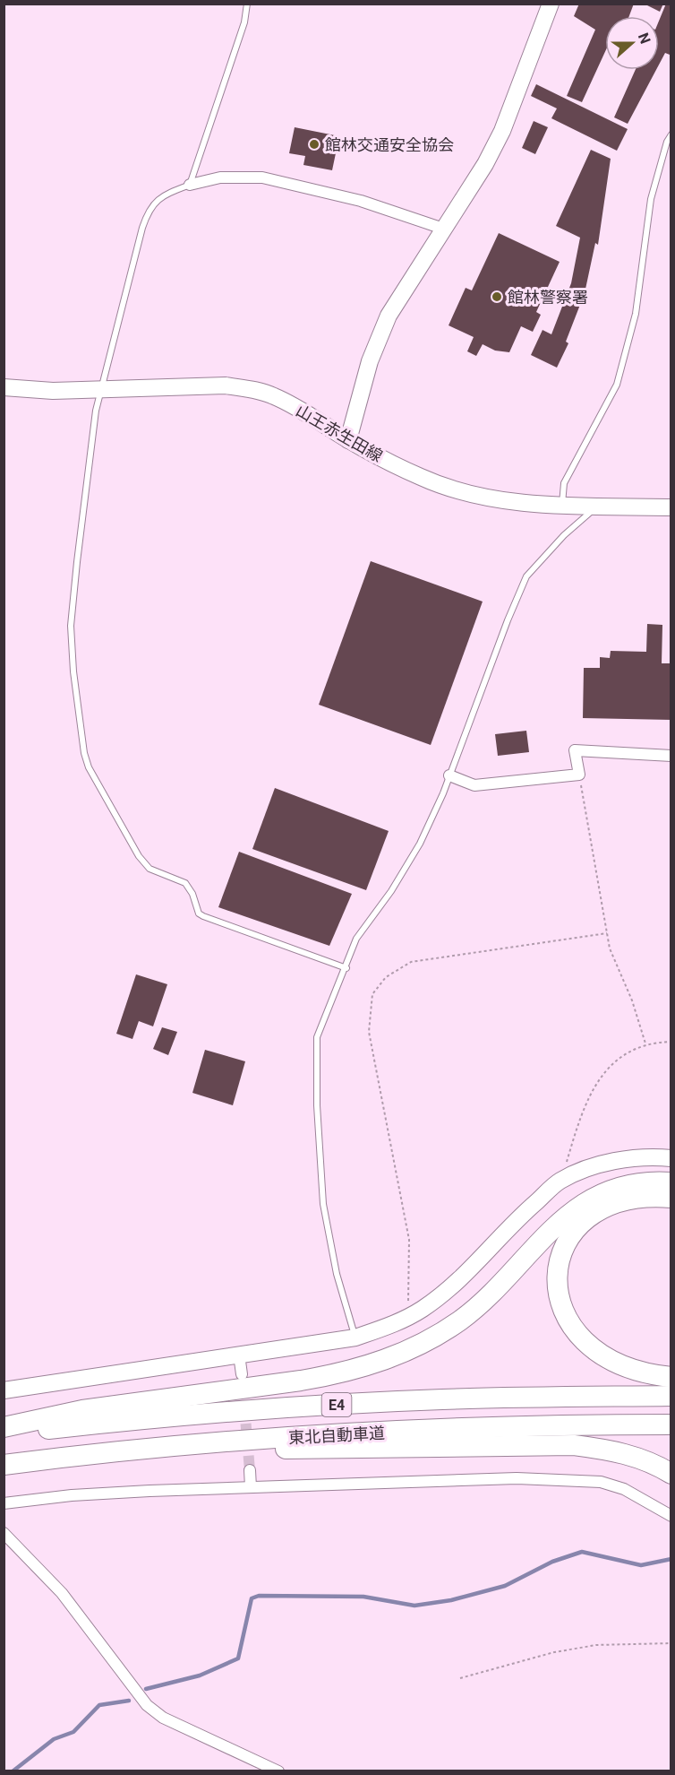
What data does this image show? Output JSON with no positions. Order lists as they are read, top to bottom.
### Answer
{
  "streets": {
    "highway": ["E4", "東北自動車道"],
    "street": ["山王赤生田線"]
  },
  "places": ["館林交通安全協会", "館林警察署"],
  "north": "right"
}
